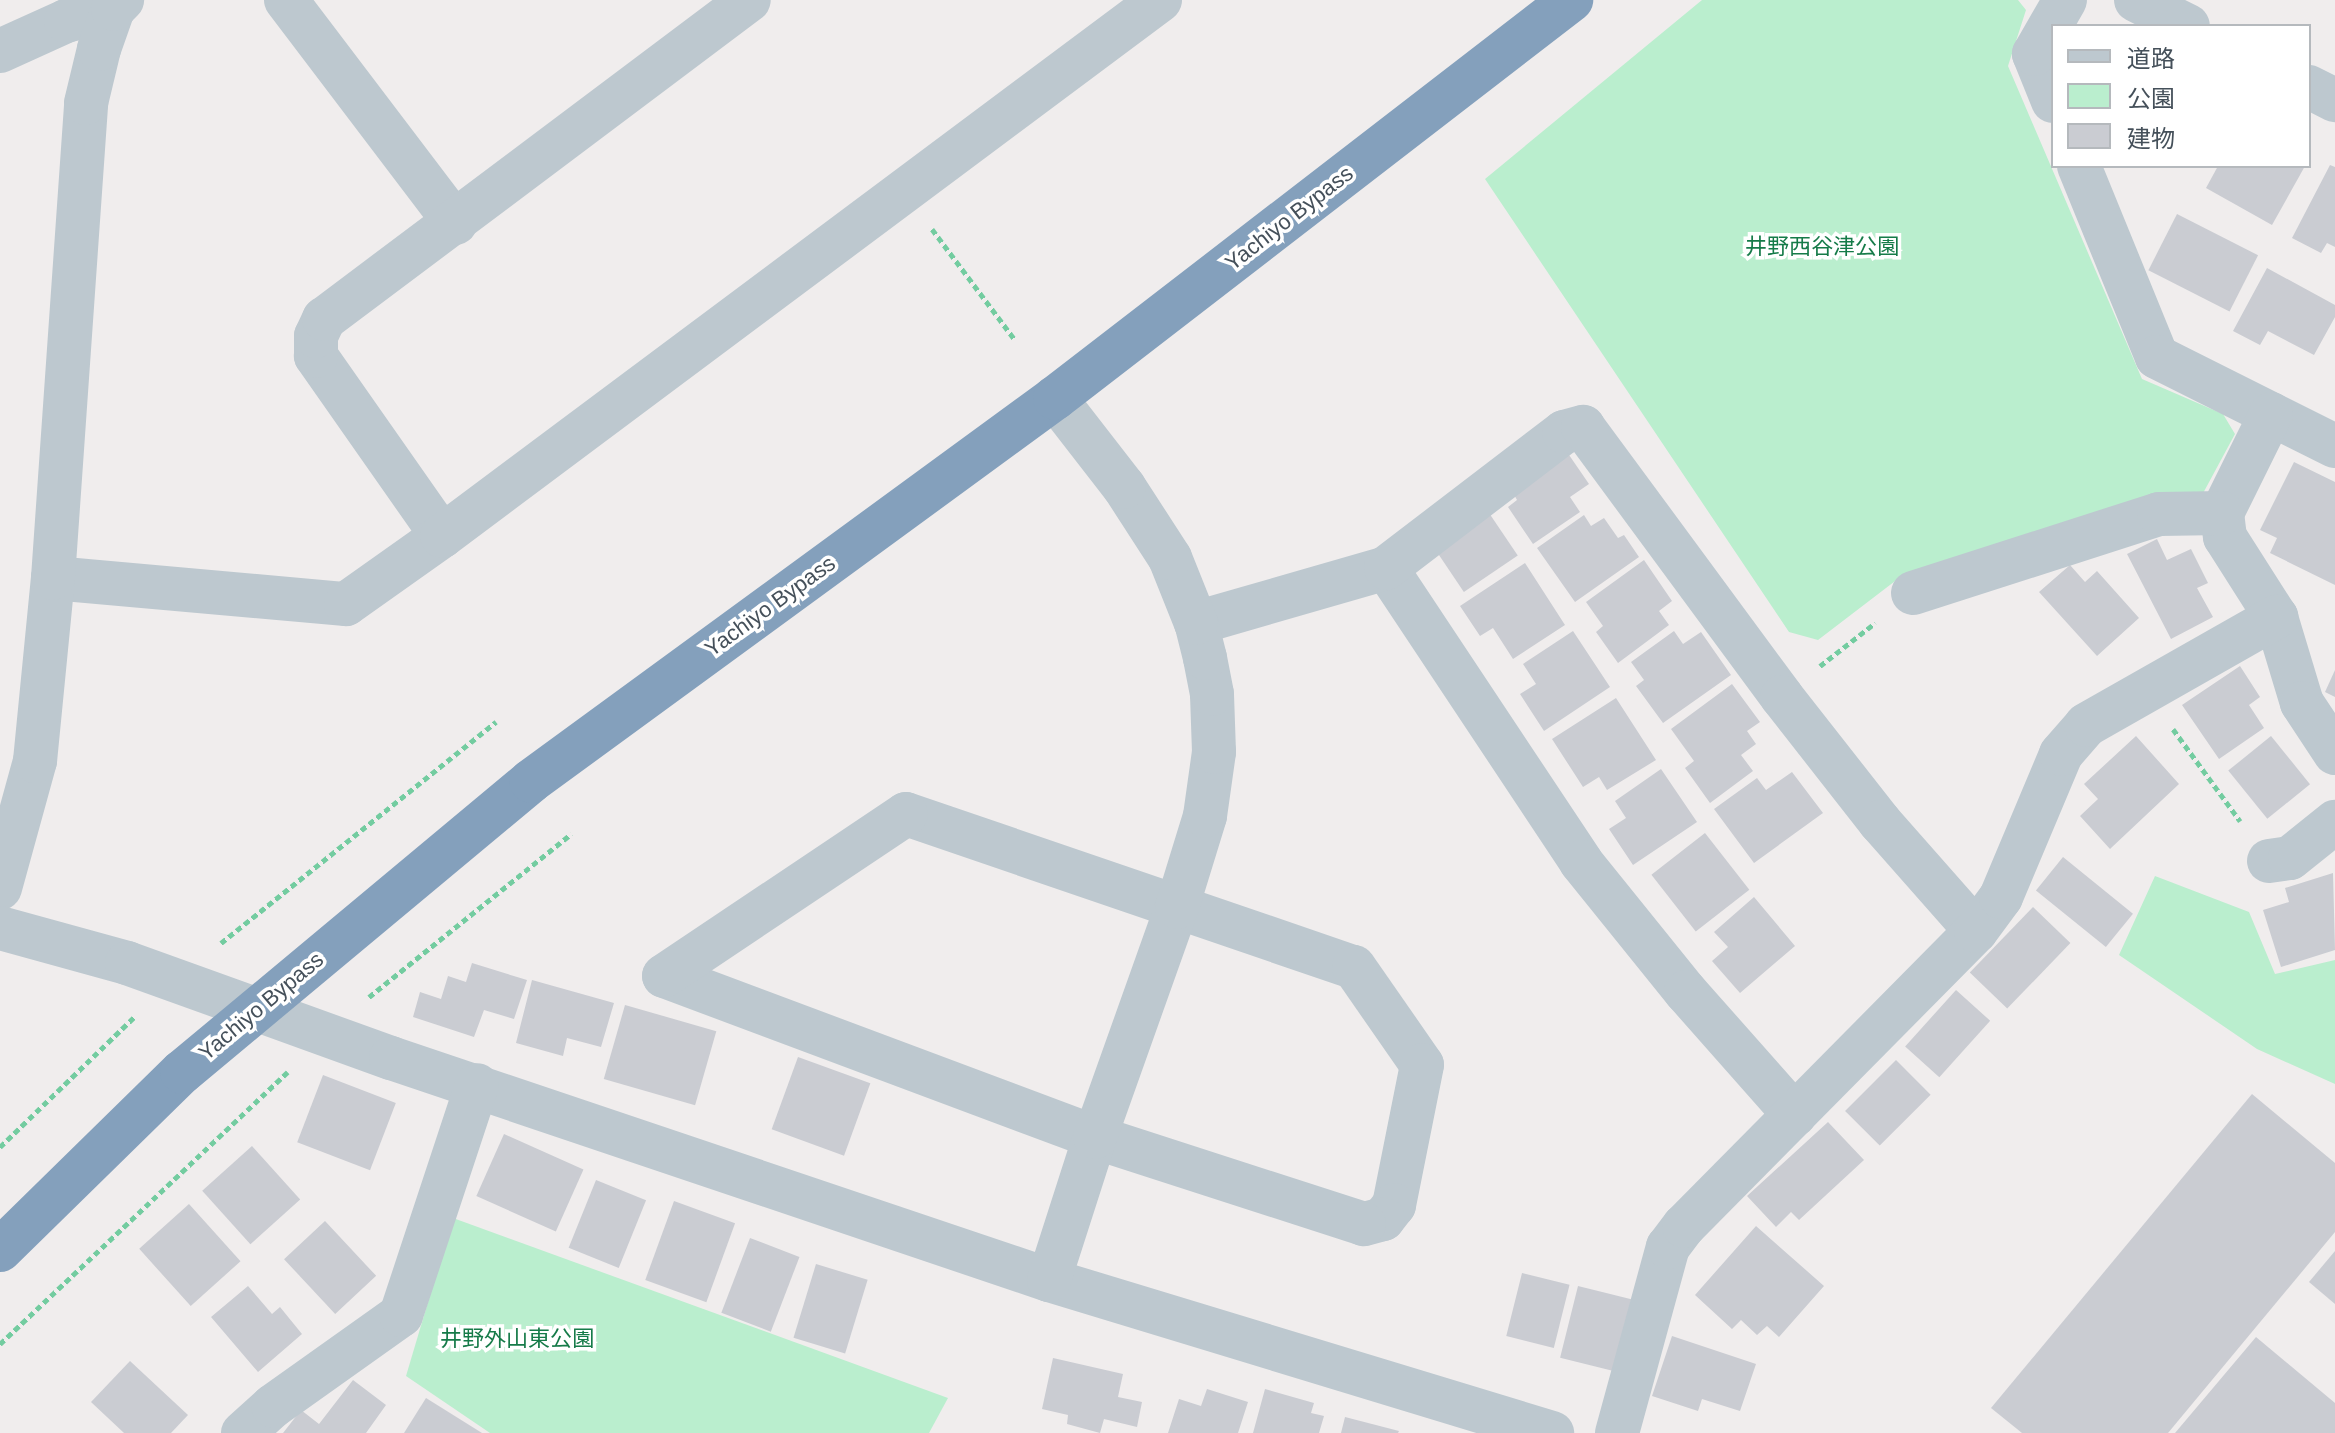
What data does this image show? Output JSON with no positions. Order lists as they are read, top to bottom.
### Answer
{
  "streets": {
    "highway": ["Yachiyo Bypass"]
  },
  "parks": ["井野西谷津公園", "井野外山東公園"],
  "legend": ["道路", "公園", "建物"]
}
